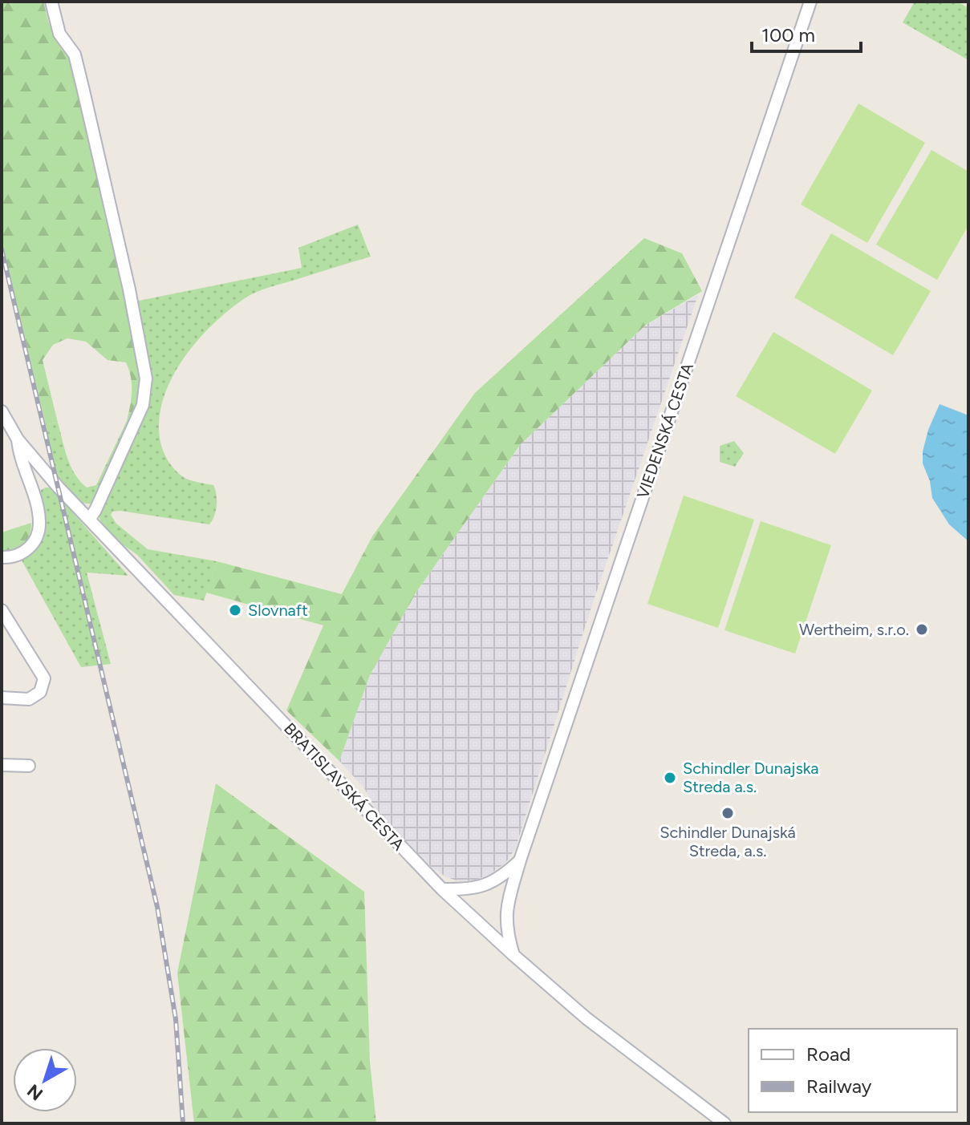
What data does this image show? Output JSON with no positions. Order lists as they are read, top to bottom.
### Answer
{
  "streets": {
    "street": ["VIEDENSKÁ CESTA", "BRATISLAVSKÁ CESTA"]
  },
  "crossings": [
    ["VIEDENSKÁ CESTA", "BRATISLAVSKÁ CESTA"]
  ],
  "places": [
    "Slovnaft",
    "Wertheim, s.r.o.",
    "Schindler Dunajska Streda a.s.",
    "Schindler Dunajská Streda, a.s."
  ],
  "legend": ["Road", "Railway"],
  "scale_bar": "100 m",
  "north": "bottom left"
}
